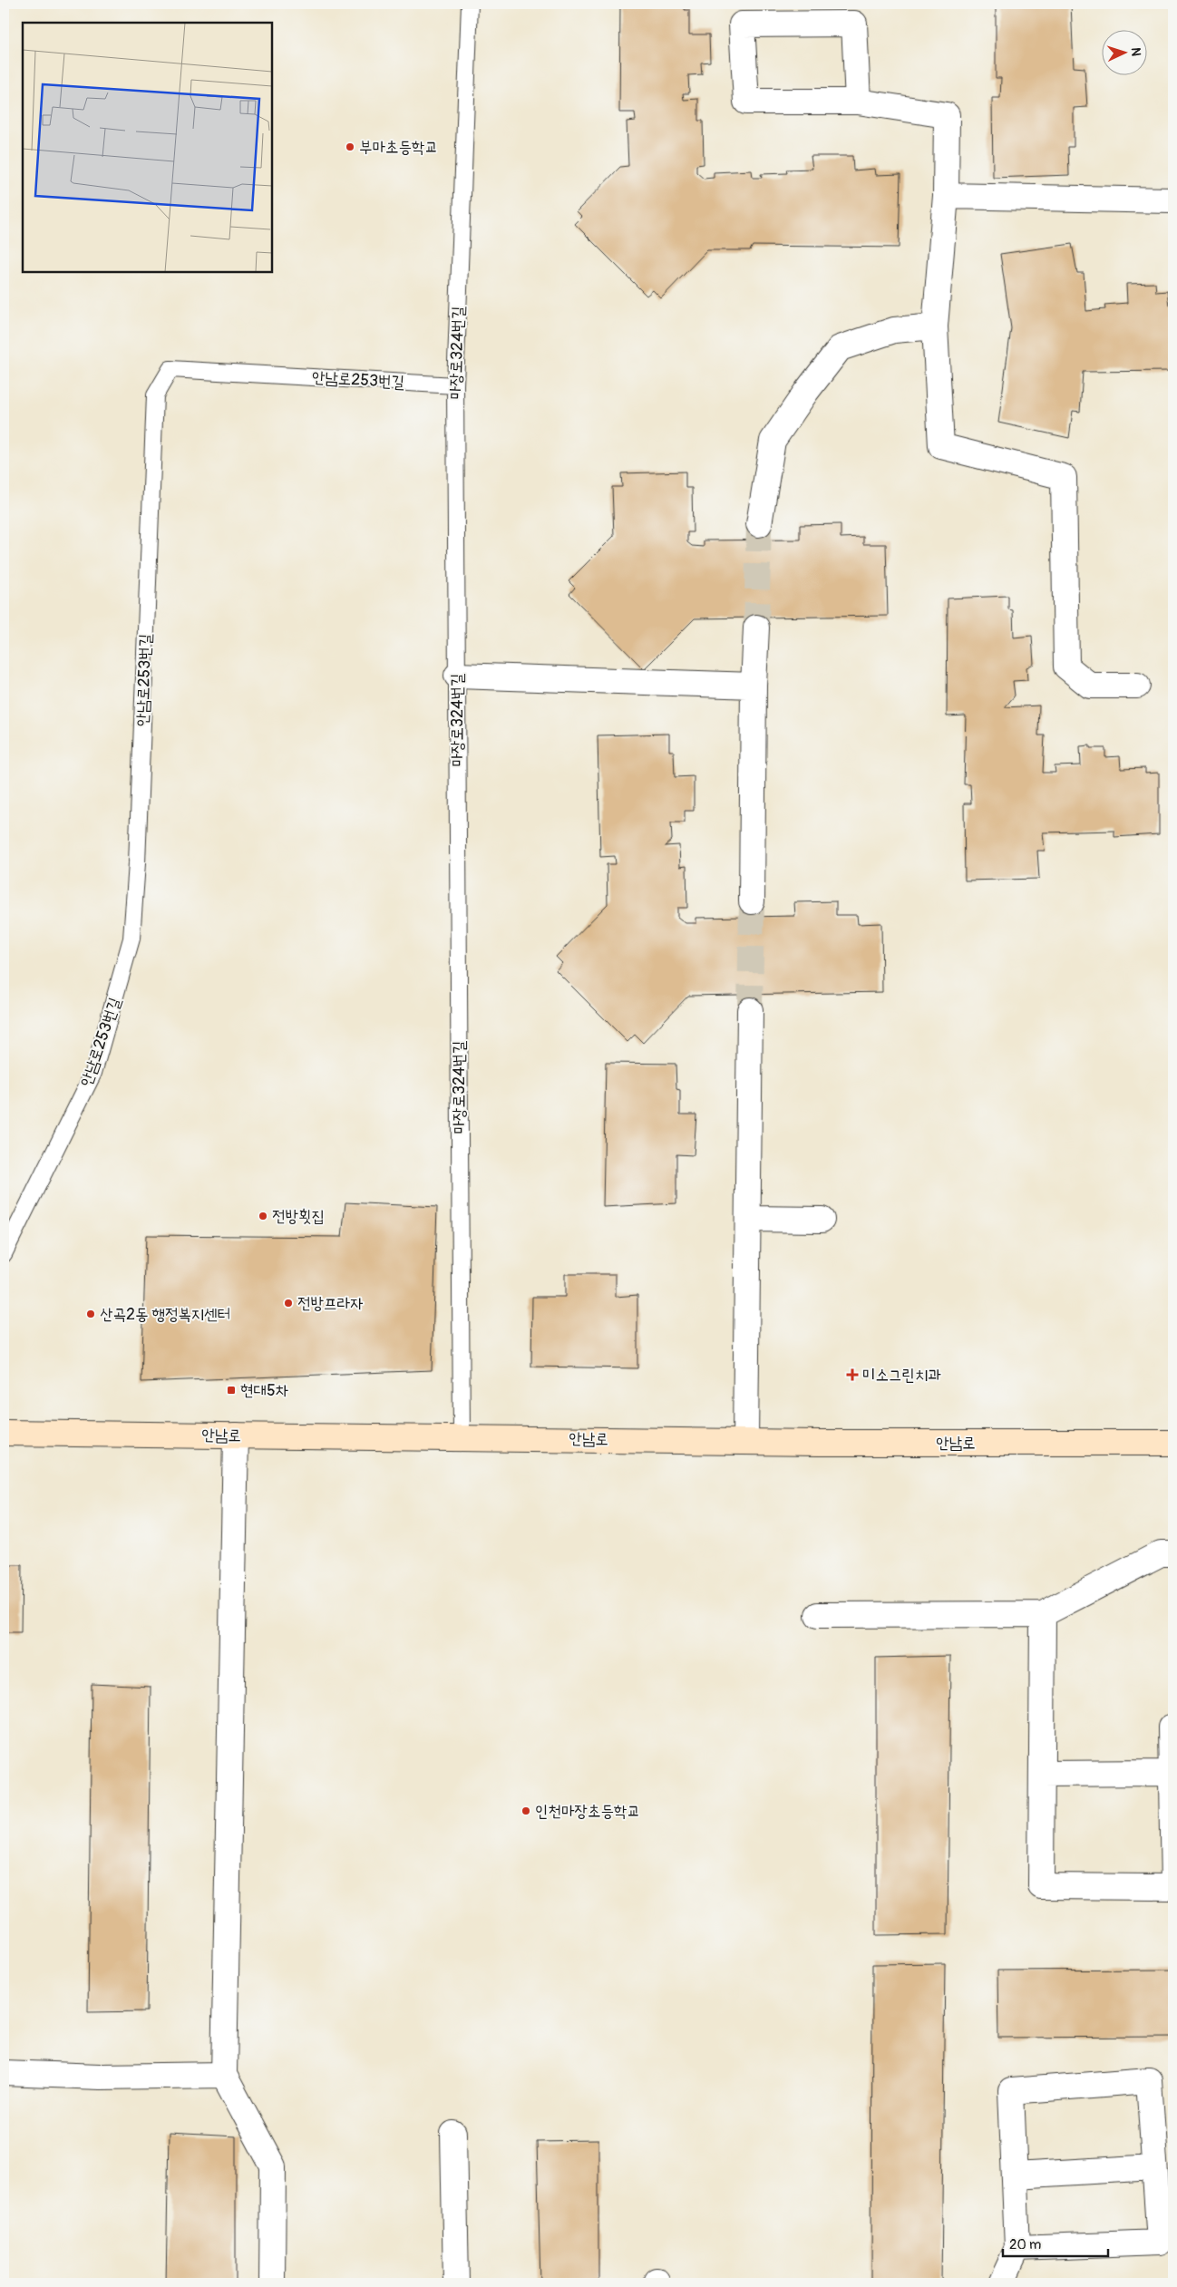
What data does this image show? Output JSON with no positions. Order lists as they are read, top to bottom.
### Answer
{
  "streets": {
    "main road": ["안남로"],
    "lane": ["마장로324번길", "안남로253번길"]
  },
  "crossings": [
    ["마장로324번길", "안남로253번길"],
    ["마장로324번길", "안남로"]
  ],
  "places": {
    "other": [
      "부마초등학교",
      "전방횟집",
      "전방프라자",
      "산곡2동 행정복지센터",
      "인천마장초등학교"
    ],
    "health": ["미소그린치과"],
    "transit": ["현대5차"]
  },
  "scale_bar": "20 m",
  "north": "right"
}
